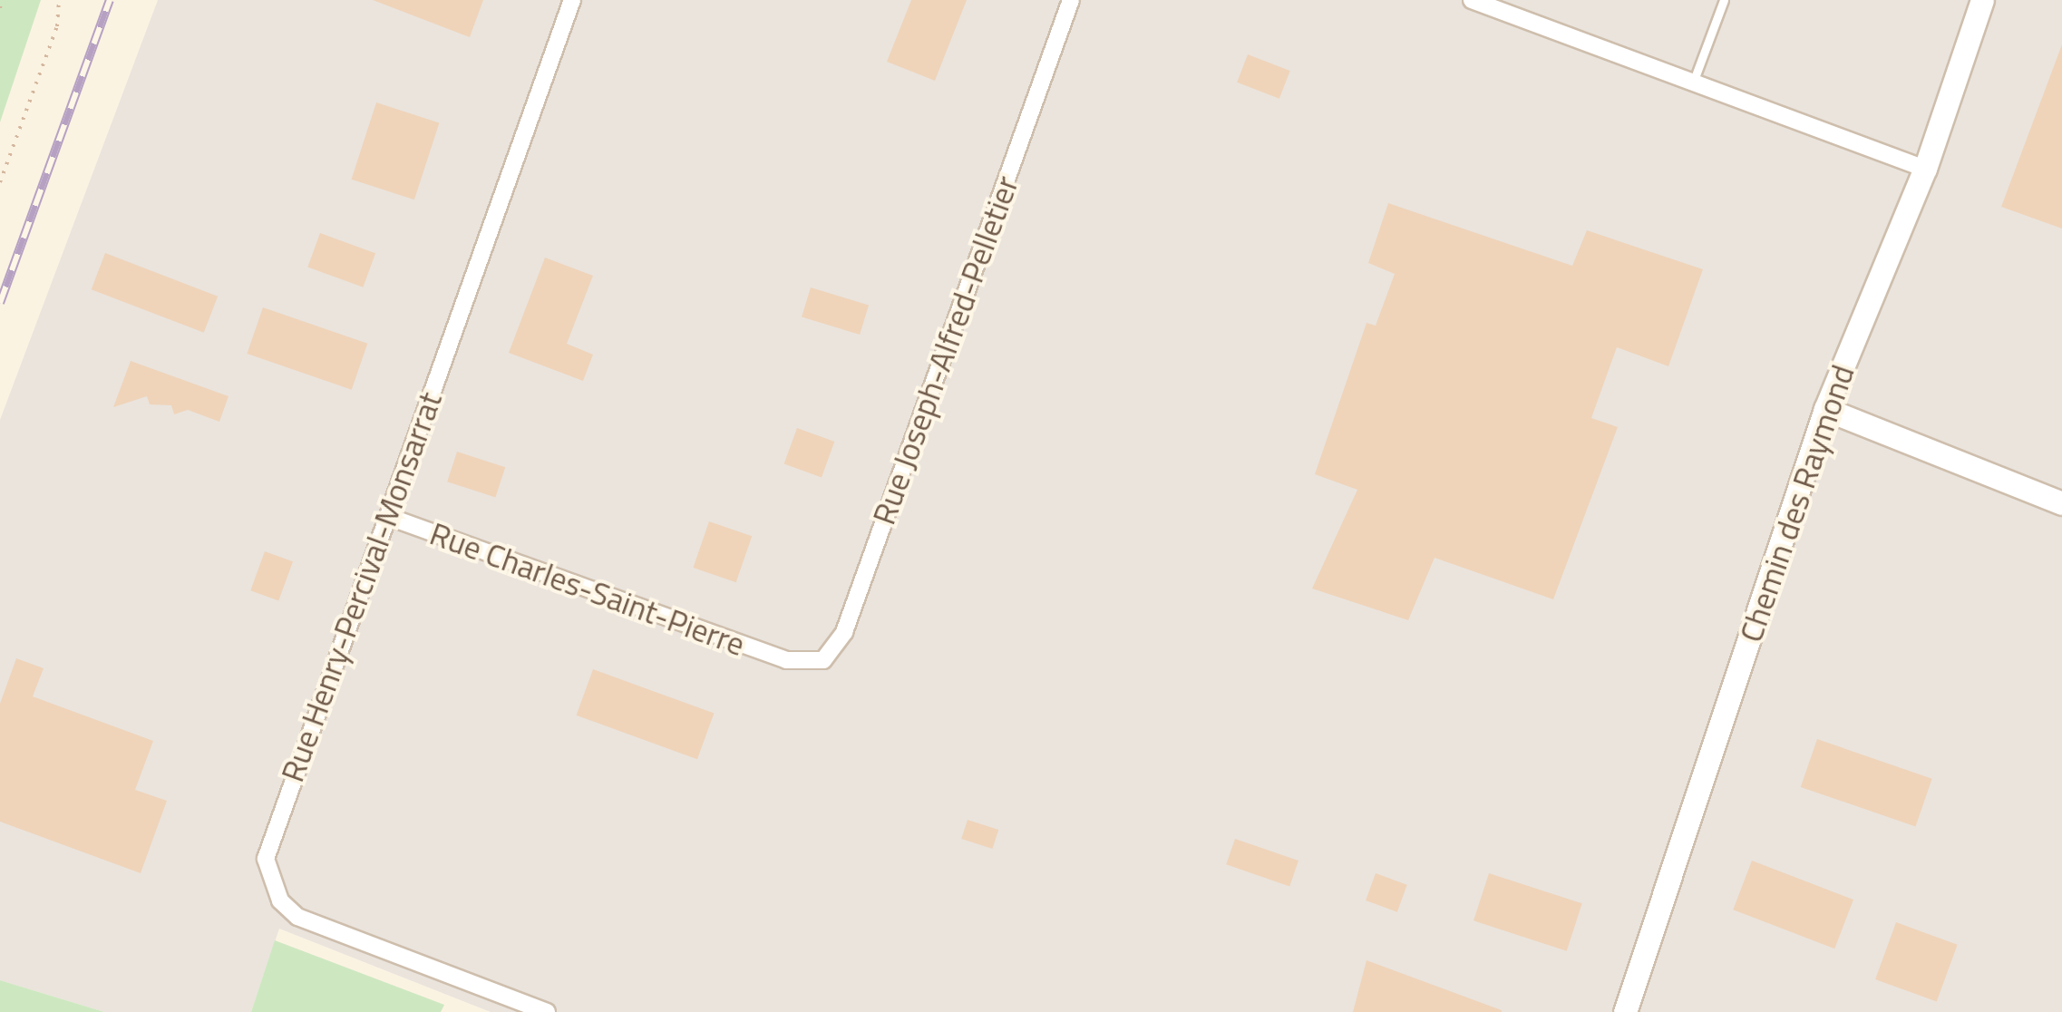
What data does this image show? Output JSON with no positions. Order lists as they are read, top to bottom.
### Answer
{
  "streets": {
    "street": [
      "Rue Joseph-Alfred-Pelletier",
      "Chemin des Raymond",
      "Rue Henry-Percival-Monsarrat",
      "Rue Charles-Saint-Pierre"
    ]
  },
  "crossings": [
    ["Rue Joseph-Alfred-Pelletier", "Rue Charles-Saint-Pierre"],
    ["Rue Henry-Percival-Monsarrat", "Rue Charles-Saint-Pierre"]
  ]
}
